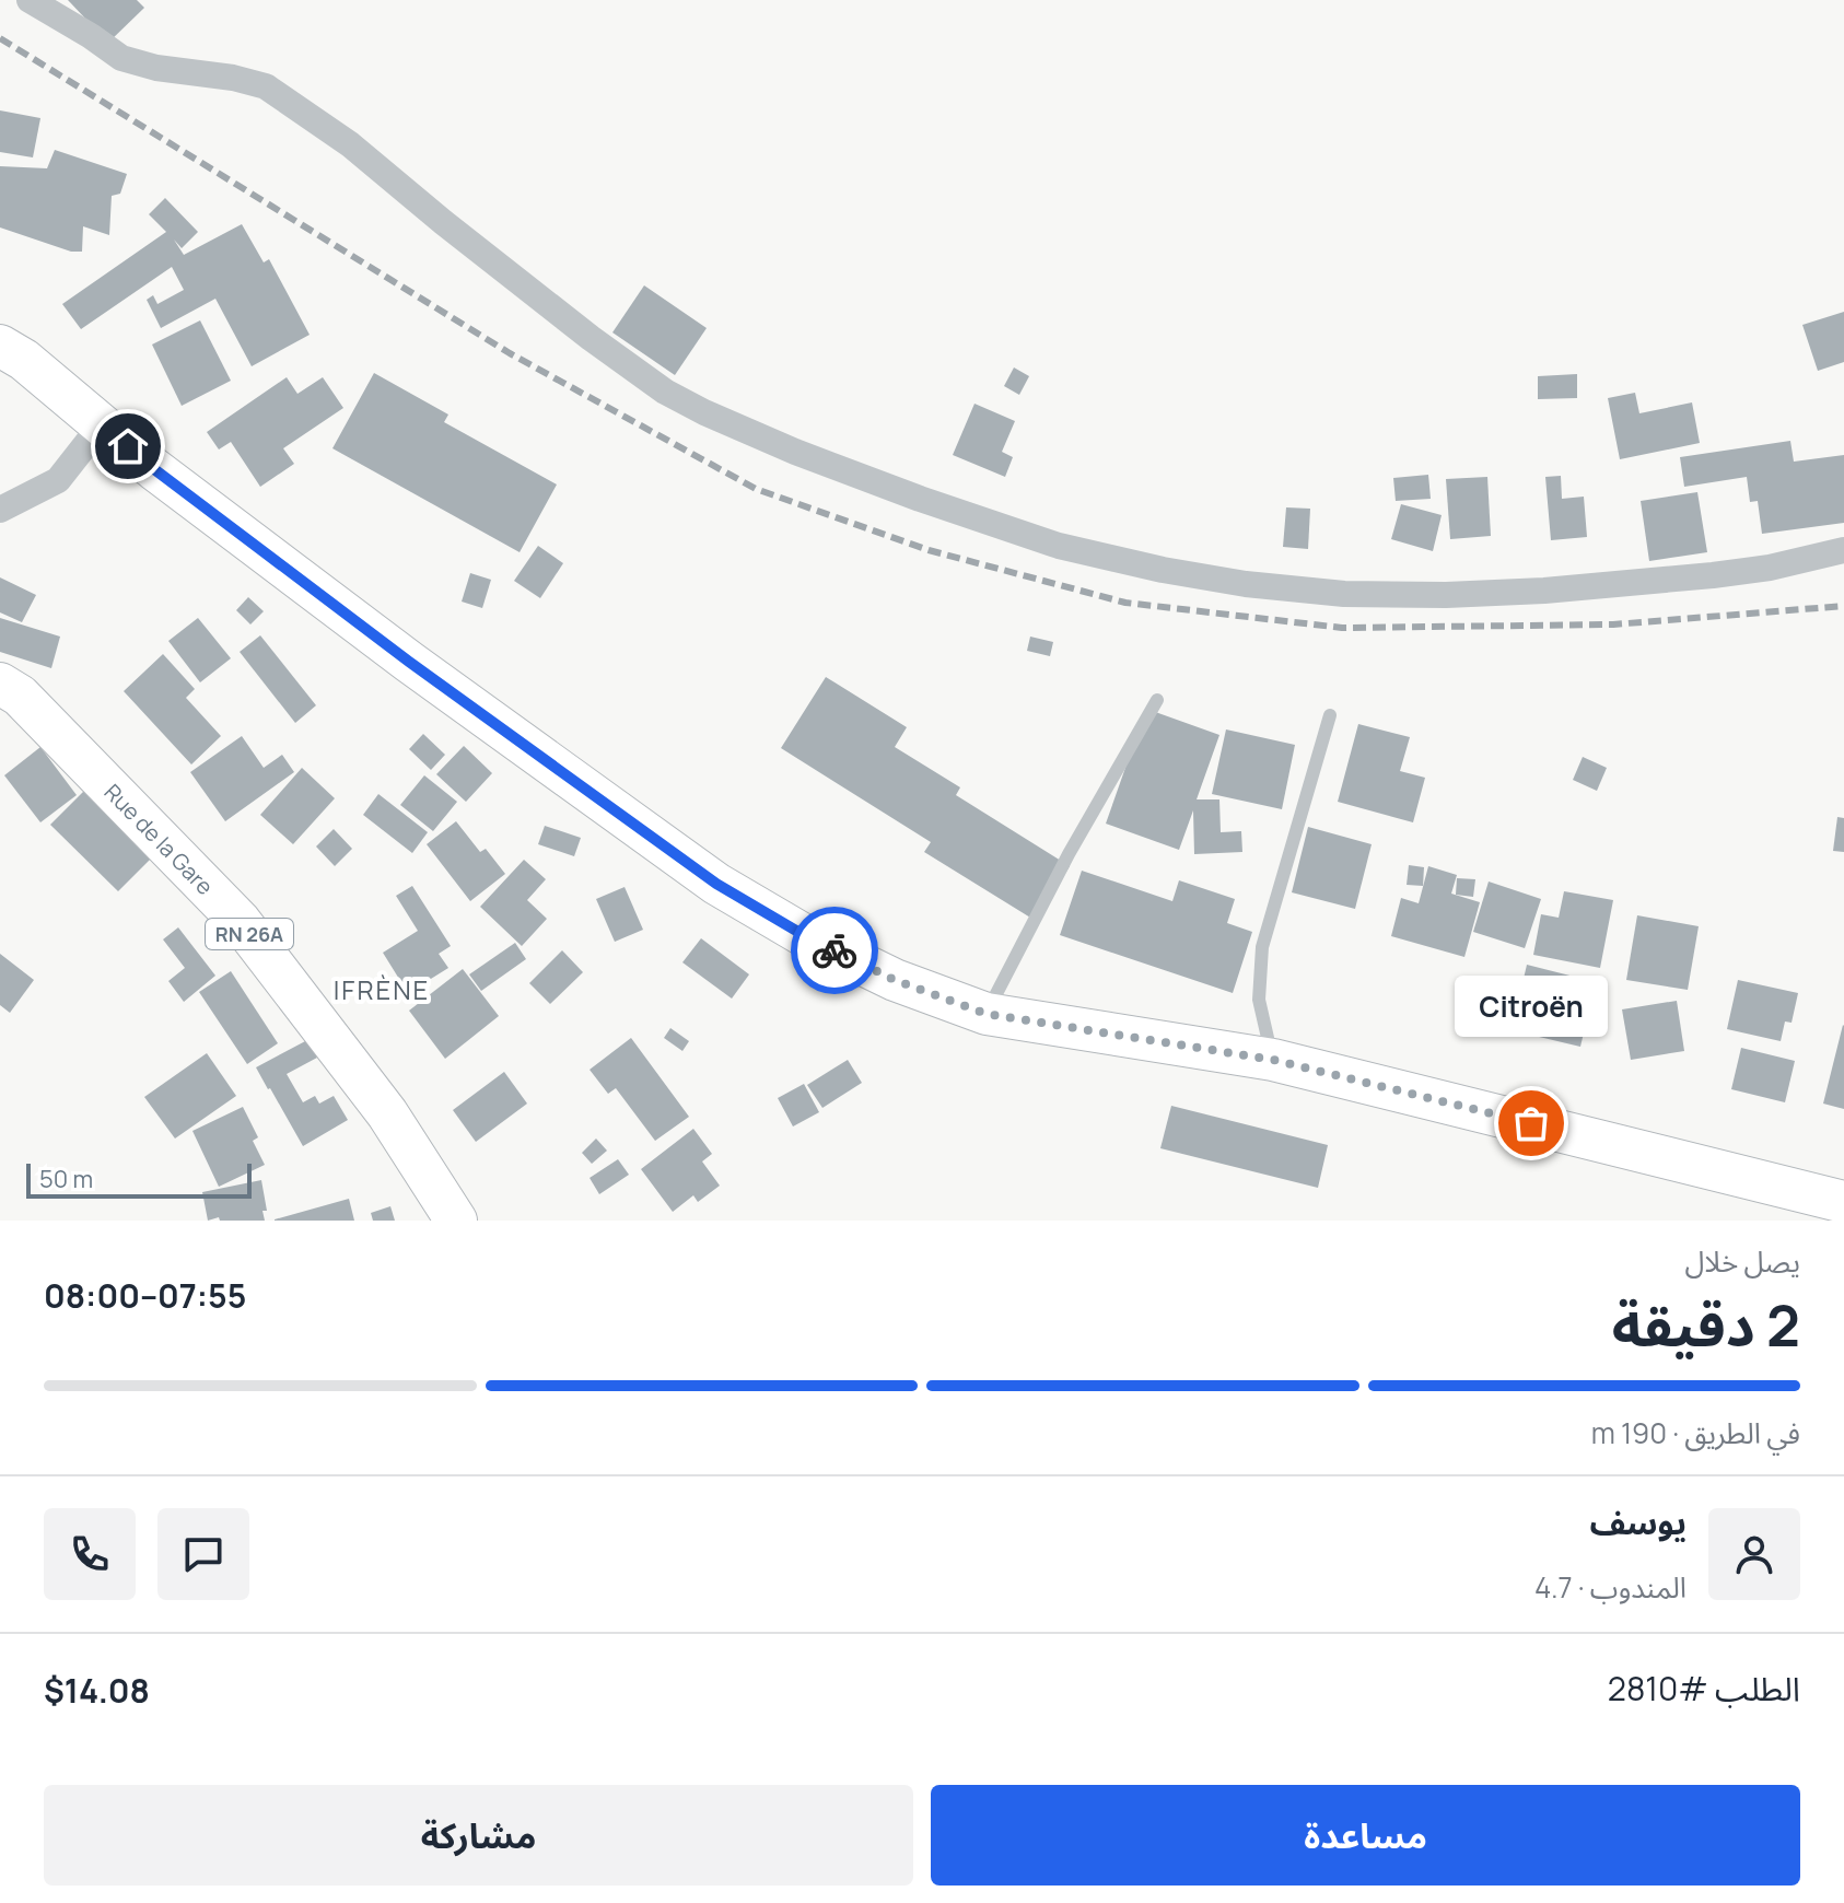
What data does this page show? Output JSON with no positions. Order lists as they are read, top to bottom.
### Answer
{
  "streets": {
    "main road": ["Rue de la Gare", "RN 26A"]
  },
  "districts": ["IFRÈNE"],
  "places": ["Citroën"],
  "scale_bar": "50 m",
  "page": {
    "bubble": "Citroën",
    "scale": "50 m",
    "heading": ["2 دقيقة", "يصل خلال", "07:55–08:00"],
    "panel": [
      "يوسف",
      "المندوب · 4.7",
      "الطلب #2810",
      "$14.08"
    ],
    "bar": "في الطريق · 190 m",
    "buttons": ["مساعدة", "مشاركة"]
  }
}
